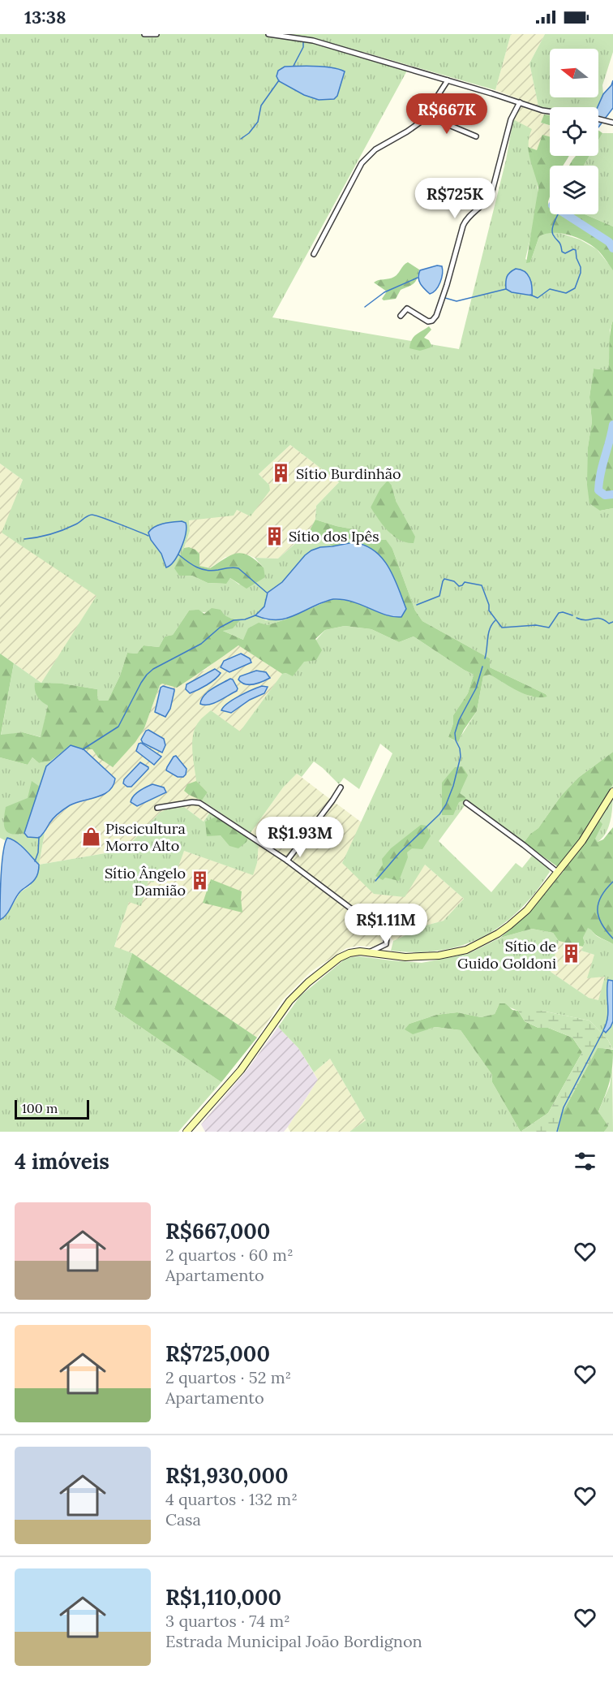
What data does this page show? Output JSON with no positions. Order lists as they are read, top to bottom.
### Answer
{
  "places": {
    "building": [
      "Sítio Burdinhão",
      "Sítio dos Ipês",
      "Sítio Ângelo Damião",
      "Sítio de Guido Goldoni"
    ],
    "shop": ["Piscicultura Morro Alto"]
  },
  "scale_bar": "100 m",
  "north": "left",
  "page": {
    "status": "13:38",
    "price": [
      "R$667K",
      "R$725K",
      "R$1.93M",
      "R$1.11M"
    ],
    "scale": "100 m",
    "heading": "4 imóveis",
    "list": [
      {
        "name": "R$667,000",
        "note": "2 quartos · 60 m² · Apartamento"
      },
      {
        "name": "R$725,000",
        "note": "2 quartos · 52 m² · Apartamento"
      },
      {
        "name": "R$1,930,000",
        "note": "4 quartos · 132 m² · Casa"
      },
      {
        "name": "R$1,110,000",
        "note": "3 quartos · 74 m² · Estrada Municipal João Bordignon"
      }
    ]
  }
}
